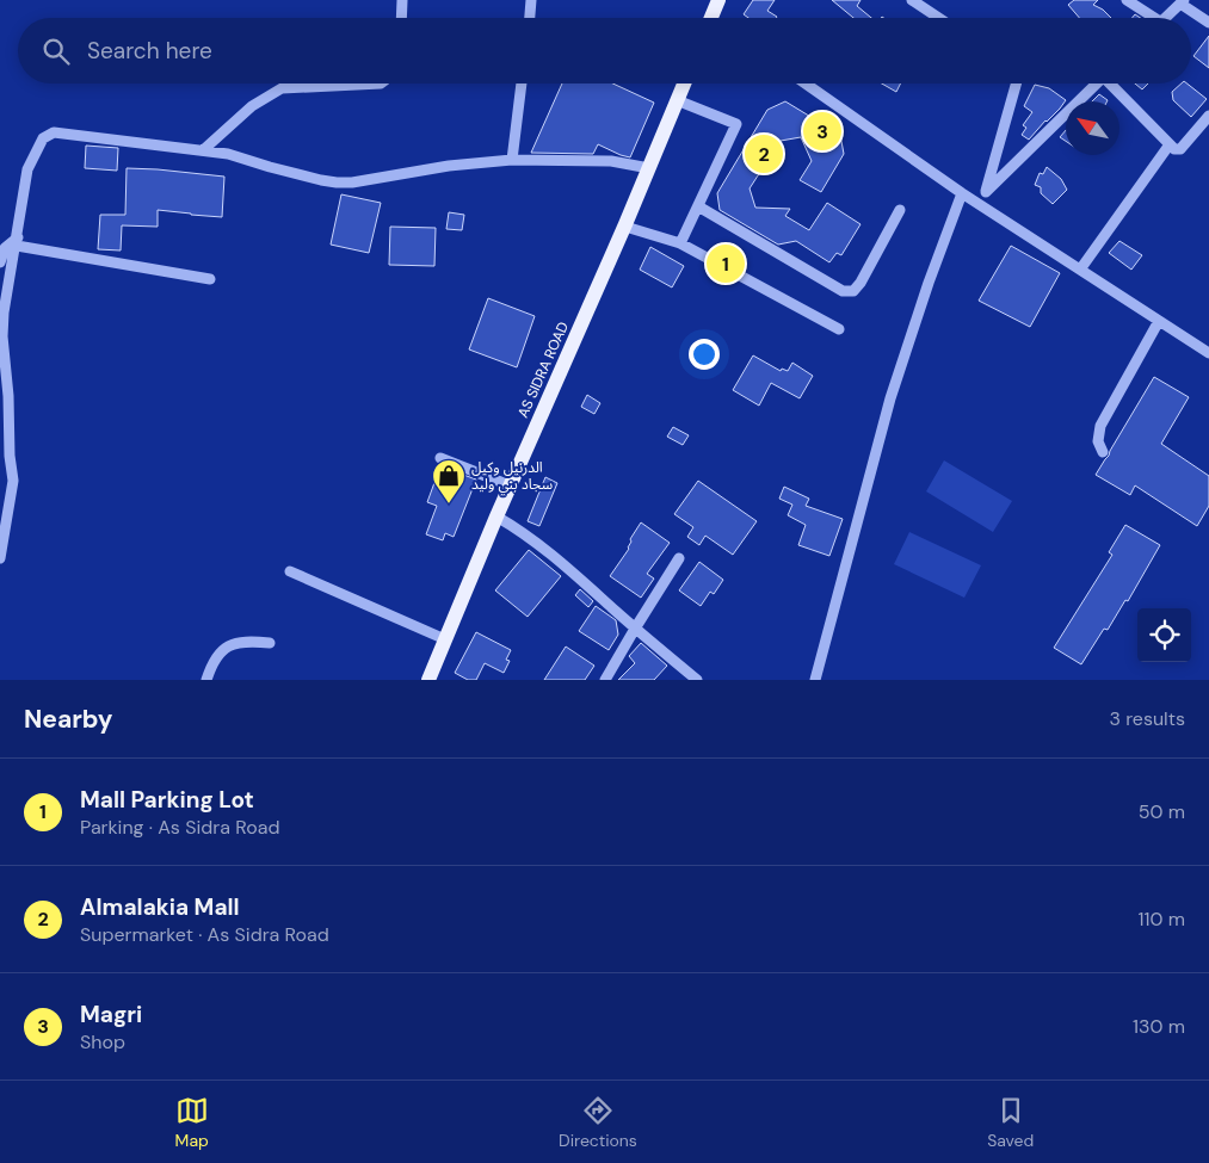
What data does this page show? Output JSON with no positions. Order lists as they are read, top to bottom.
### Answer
{
  "streets": {
    "main road": ["AS SIDRA ROAD"]
  },
  "places": {
    "shop": ["الدرنيل وكيل سجاد بني وليد"]
  },
  "north": "top left",
  "page": {
    "search": "Search here",
    "pins": ["3", "2", "1"],
    "heading": ["Nearby", "3 results"],
    "list": [
      {
        "mark": "1",
        "name": "Mall Parking Lot",
        "note": "Parking · As Sidra Road",
        "value": "50 m"
      },
      {
        "mark": "2",
        "name": "Almalakia Mall",
        "note": "Supermarket · As Sidra Road",
        "value": "110 m"
      },
      {
        "mark": "3",
        "name": "Magri",
        "note": "Shop",
        "value": "130 m"
      }
    ],
    "nav": ["Map", "Directions", "Saved"]
  }
}
